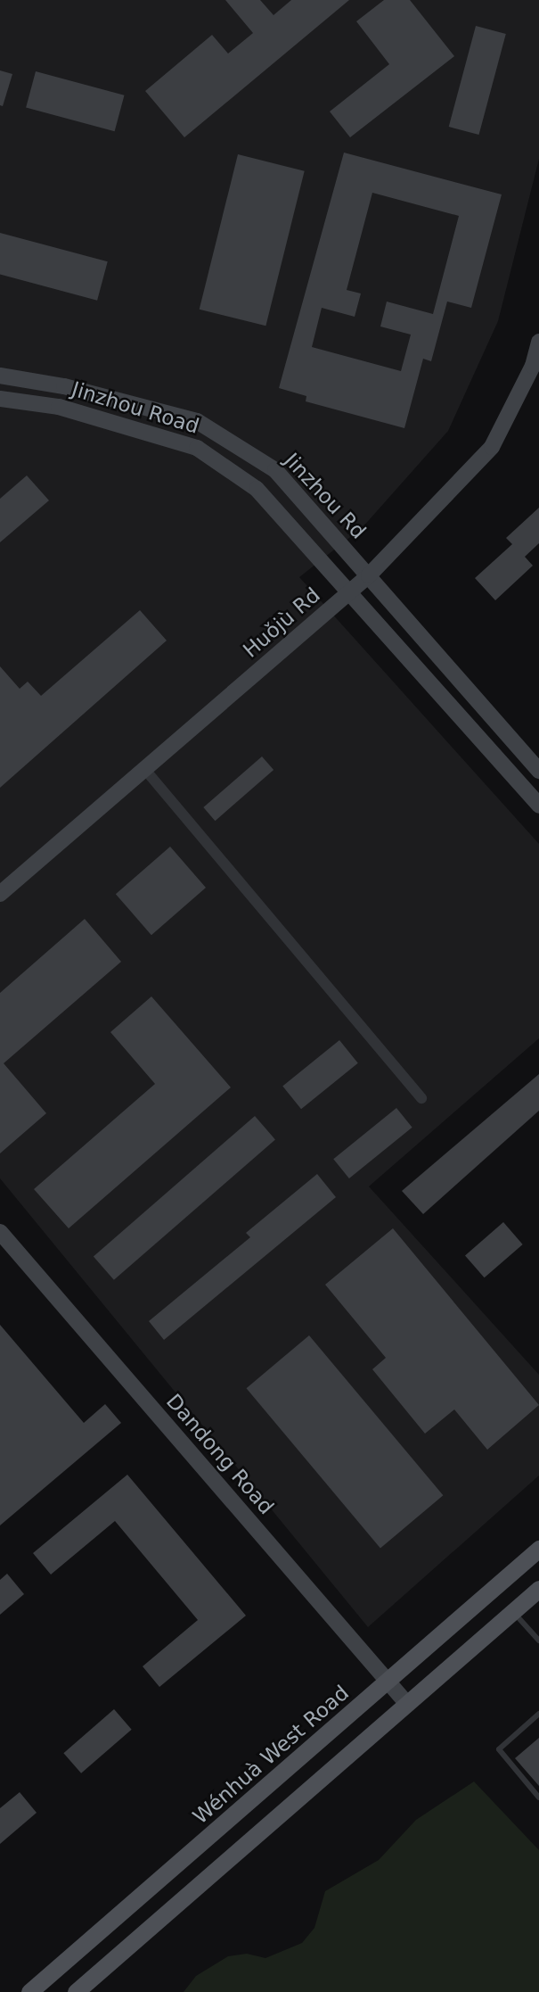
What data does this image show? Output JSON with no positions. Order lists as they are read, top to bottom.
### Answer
{
  "streets": {
    "main road": [
      "Jinzhou Road",
      "Jinzhou Rd",
      "Huǒjù Rd",
      "Dandong Road",
      "Wénhuà West Road"
    ]
  },
  "crossings": [
    ["Jinzhou Road", "Huǒjù Rd"],
    ["Jinzhou Rd", "Huǒjù Rd"],
    ["Dandong Road", "Wénhuà West Road"]
  ]
}
